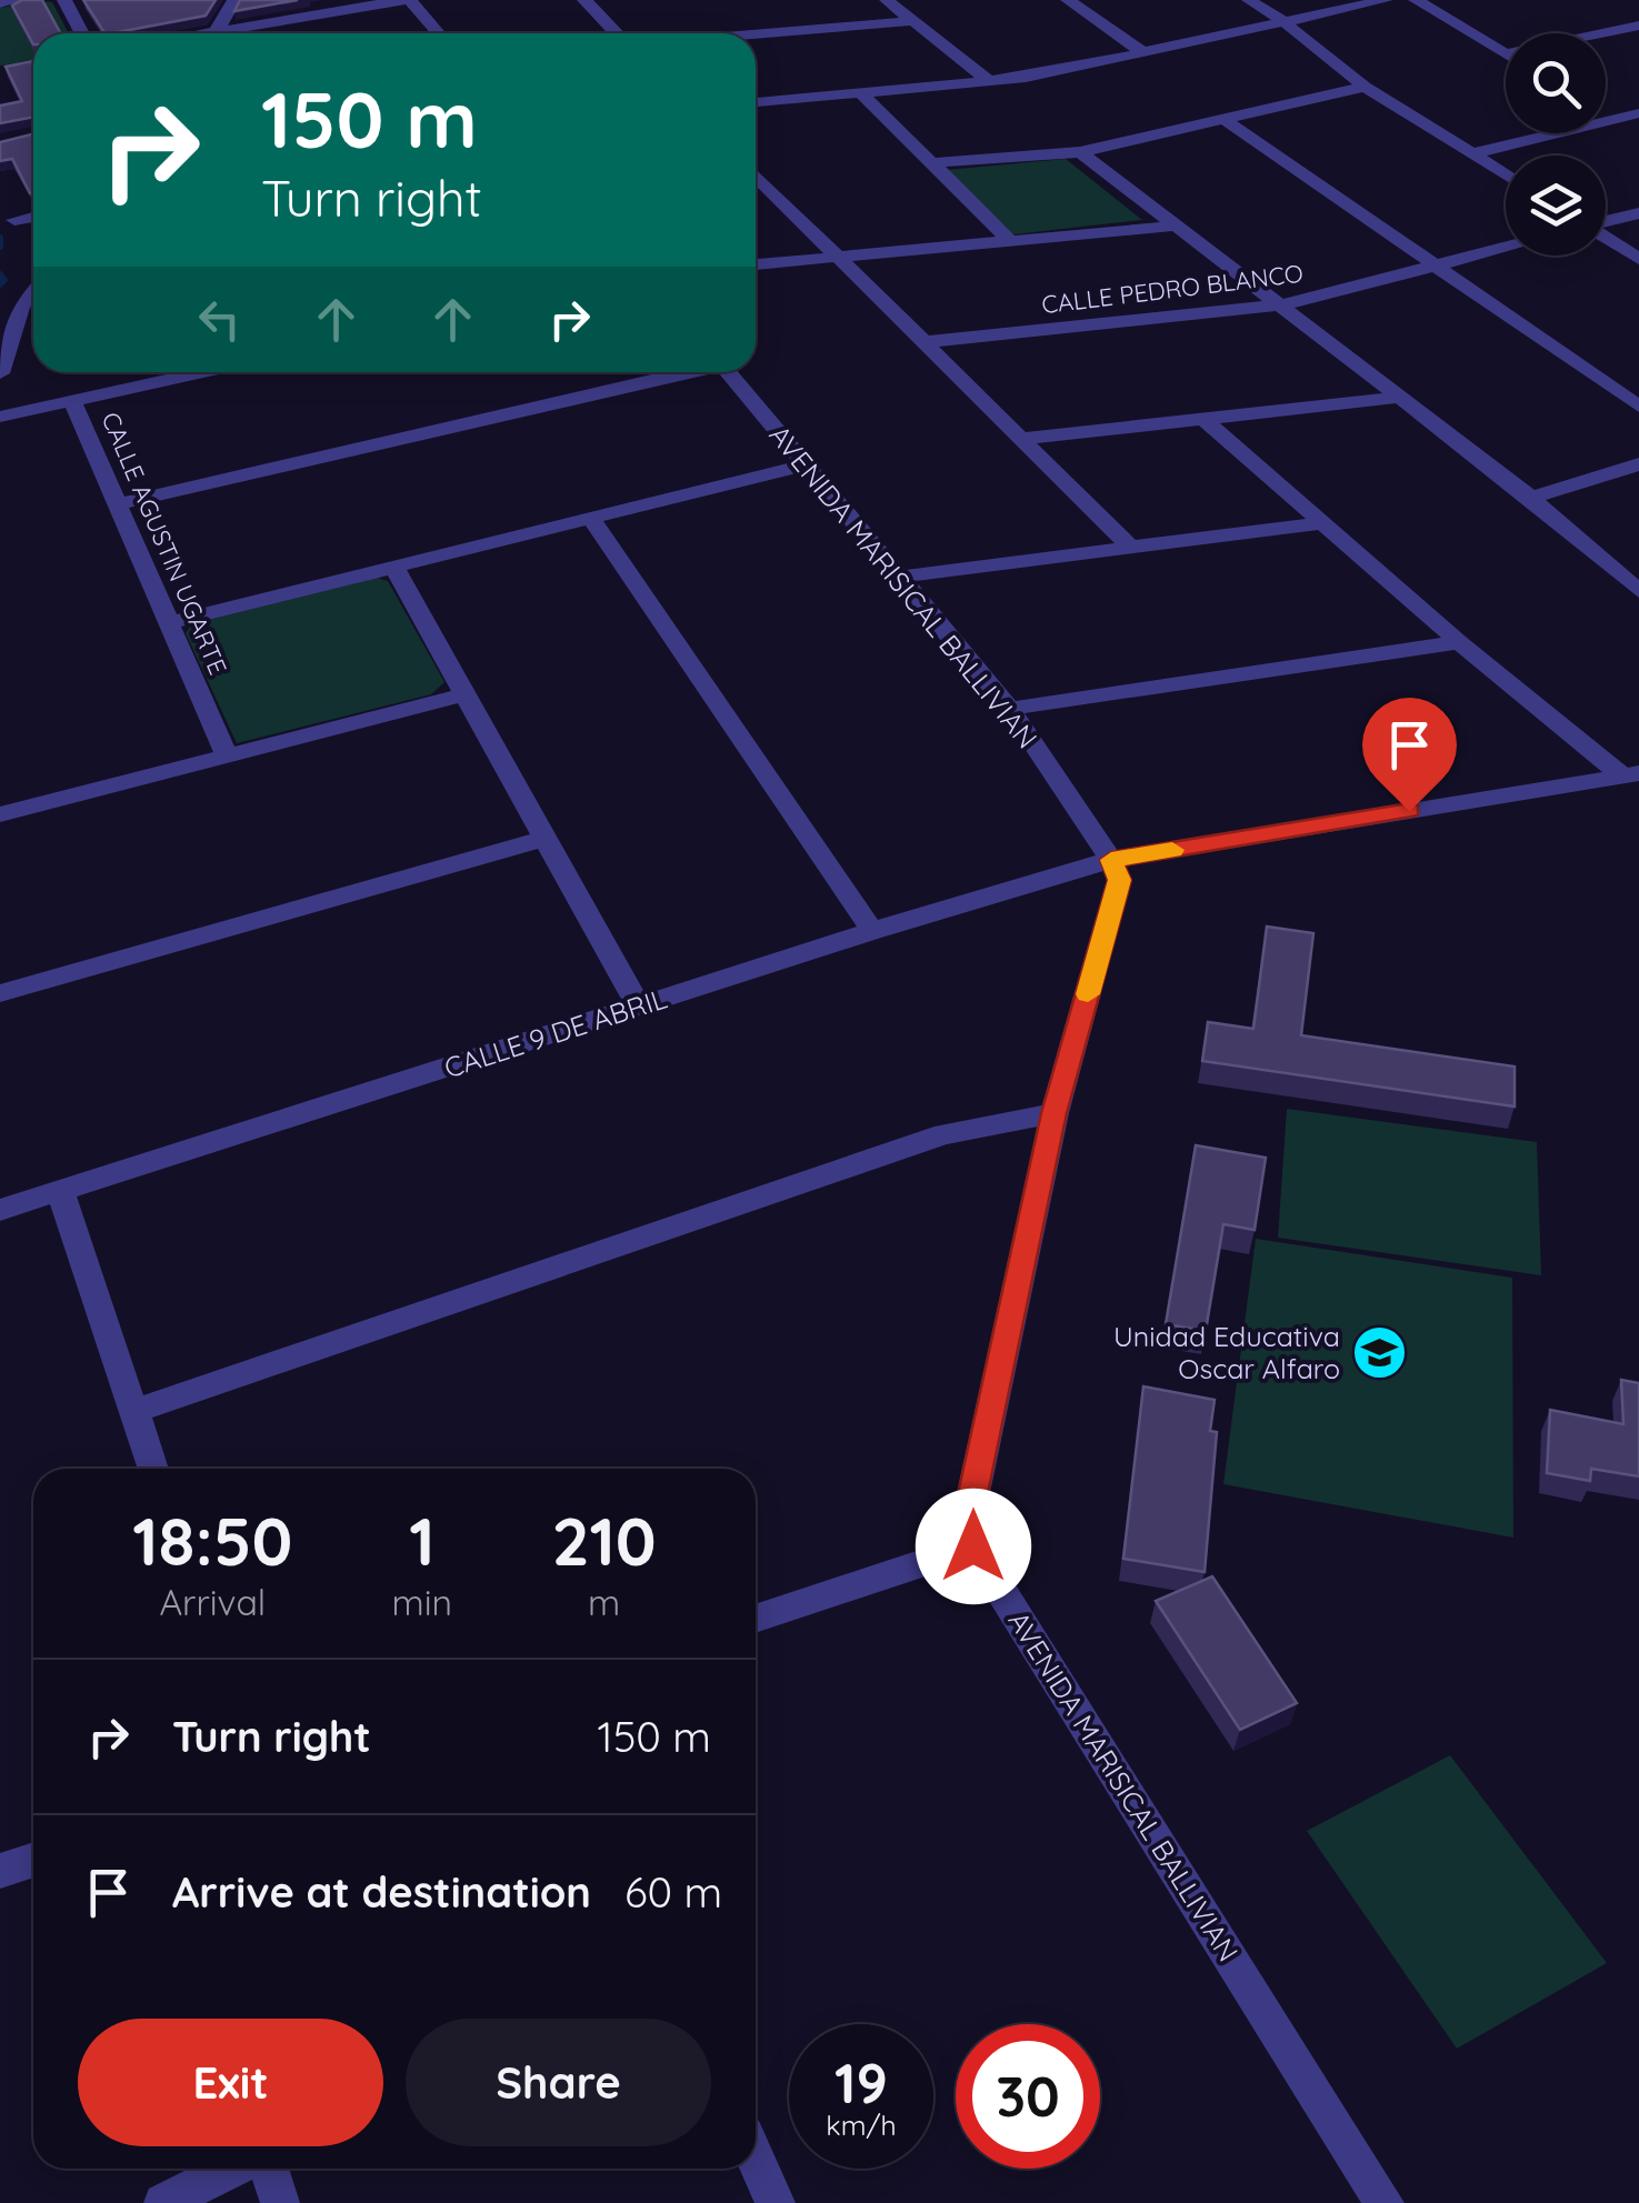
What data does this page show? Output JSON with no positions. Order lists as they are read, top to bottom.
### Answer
{
  "streets": {
    "street": [
      "CALLE PEDRO BLANCO",
      "CALLE AGUSTIN UGARTE",
      "AVENIDA MARISICAL BALLIVIAN",
      "CALLE 9 DE ABRIL"
    ]
  },
  "crossings": [
    ["AVENIDA MARISICAL BALLIVIAN", "CALLE 9 DE ABRIL"]
  ],
  "places": {
    "school or university": ["Unidad Educativa Oscar Alfaro"]
  },
  "page": {
    "turn": ["150 m", "Turn right"],
    "eta": [
      "18:50",
      "Arrival",
      "1",
      "min",
      "210",
      "m"
    ],
    "list": [
      {
        "name": "Turn right",
        "value": "150 m"
      },
      {
        "name": "Arrive at destination",
        "value": "60 m"
      }
    ],
    "buttons": ["Exit", "Share"],
    "speed": "19 km/h",
    "limit": "30"
  }
}
